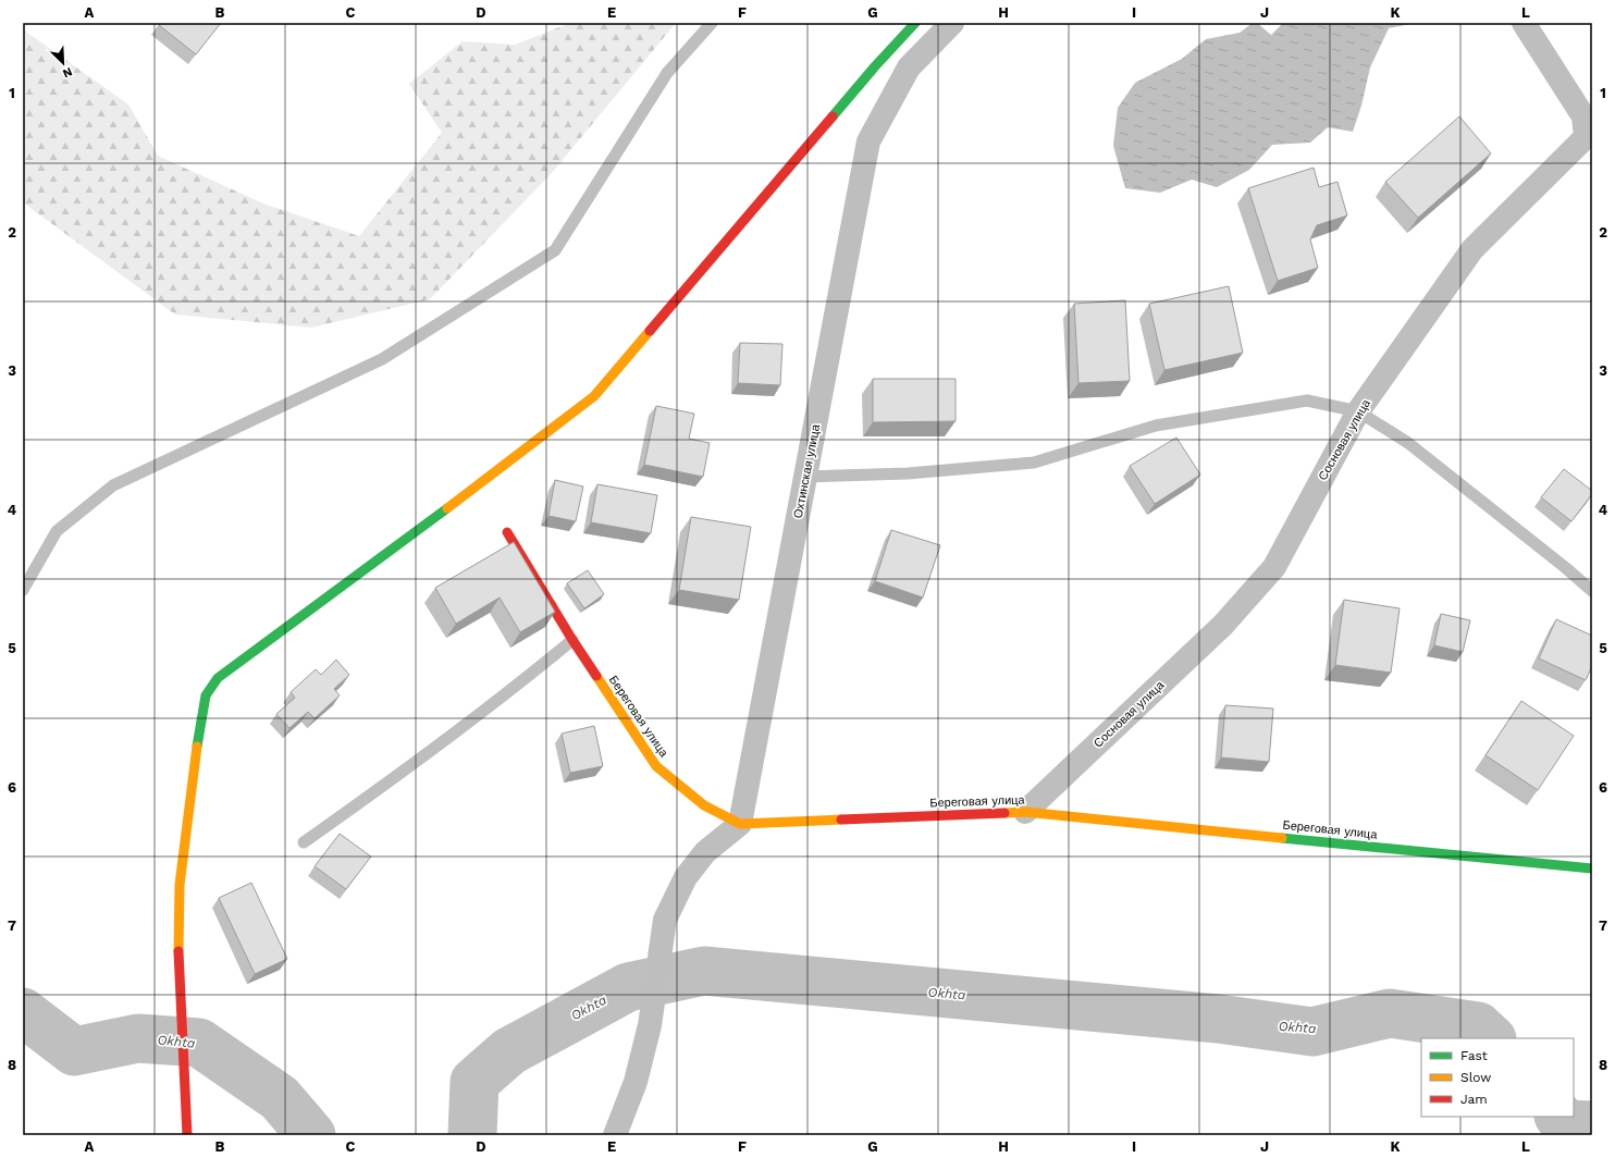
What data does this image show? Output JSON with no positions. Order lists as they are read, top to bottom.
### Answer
{
  "streets": {
    "street": ["Сосновая улица", "Охтинская улица", "Береговая улица"]
  },
  "crossings": [
    ["Сосновая улица", "Береговая улица"],
    ["Охтинская улица", "Береговая улица"]
  ],
  "water": ["Okhta"],
  "legend": ["Fast", "Slow", "Jam"],
  "north": "bottom right",
  "grid": {
    "columns": [
      "A",
      "B",
      "C",
      "D",
      "E",
      "F",
      "G",
      "H",
      "I",
      "J",
      "K",
      "L"
    ],
    "rows": [
      "1",
      "2",
      "3",
      "4",
      "5",
      "6",
      "7",
      "8"
    ]
  }
}
